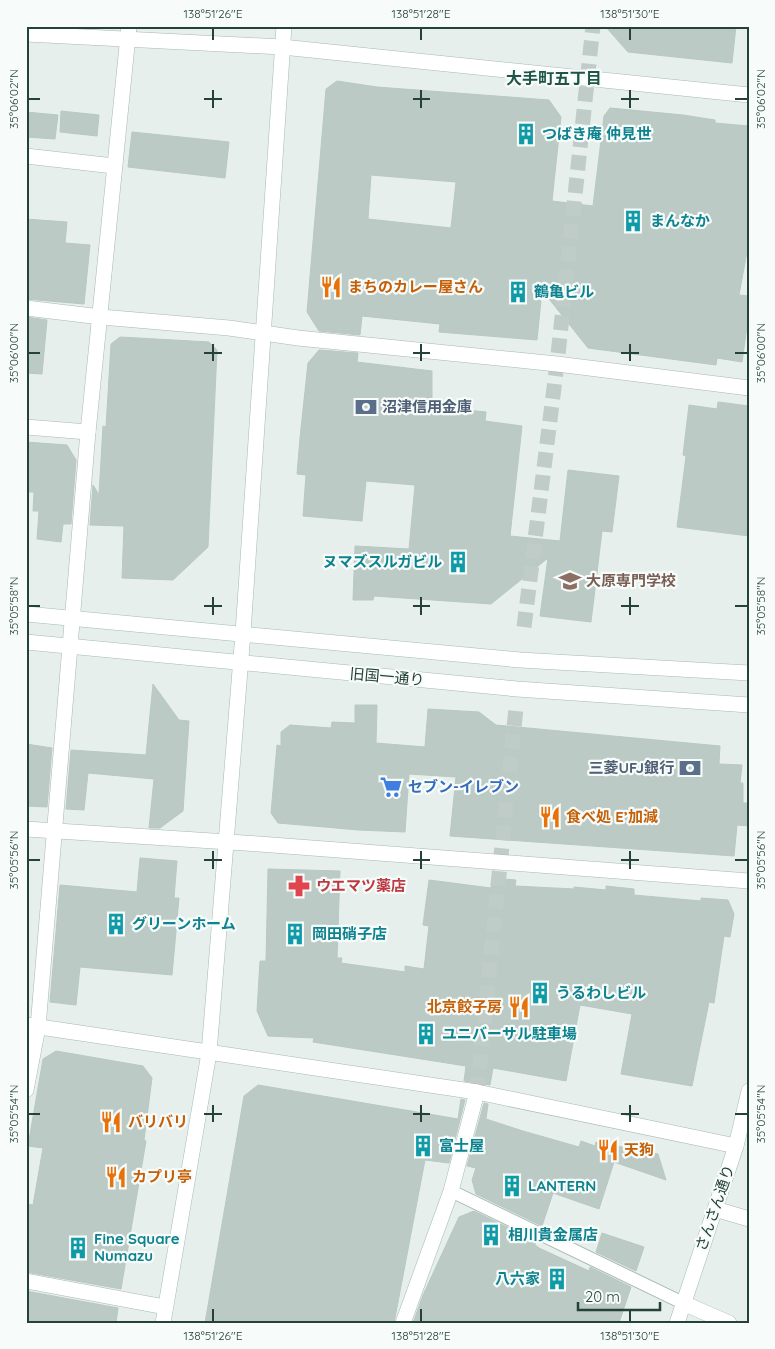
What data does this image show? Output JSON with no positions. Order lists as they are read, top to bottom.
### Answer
{
  "streets": {
    "street": ["旧国一通り", "さんさん通り"]
  },
  "districts": ["大手町五丁目"],
  "places": {
    "building": [
      "つばき庵 仲見世",
      "まんなか",
      "鶴亀ビル",
      "ヌマズスルガビル",
      "グリーンホーム",
      "岡田硝子店",
      "うるわしビル",
      "ユニバーサル駐車場",
      "富士屋",
      "LANTERN",
      "相川貴金属店",
      "Fine Square Numazu",
      "八六家"
    ],
    "restaurant": [
      "まちのカレー屋さん",
      "食べ処 E’加減",
      "北京餃子房",
      "バリバリ",
      "天狗",
      "カプリ亭"
    ],
    "bank": ["沼津信用金庫", "三菱UFJ銀行"],
    "school or university": ["大原専門学校"],
    "supermarket": ["セブン-イレブン"],
    "pharmacy": ["ウエマツ薬店"]
  },
  "scale_bar": "20 m",
  "coordinates": [
    "138°51'26\"E",
    "138°51'28\"E",
    "138°51'30\"E",
    "35°06'02\"N",
    "35°06'00\"N",
    "35°05'58\"N",
    "35°05'56\"N",
    "35°05'54\"N"
  ]
}
